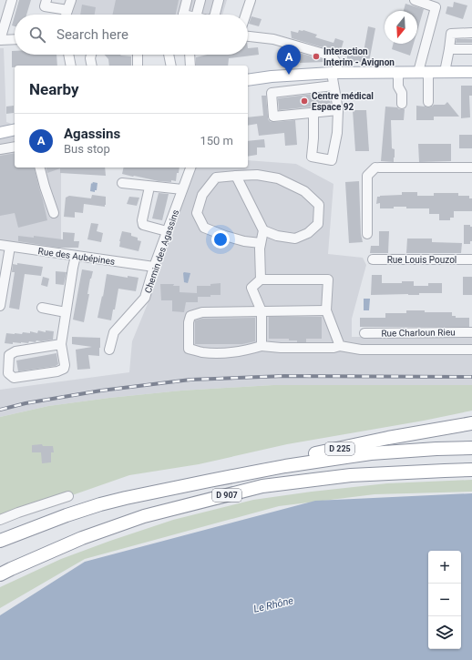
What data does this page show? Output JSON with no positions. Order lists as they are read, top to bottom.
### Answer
{
  "streets": {
    "highway": ["D 225", "D 907"],
    "street": [
      "Chemin des Agassins",
      "Rue des Aubépines",
      "Rue Louis Pouzol",
      "Rue Charloun Rieu"
    ]
  },
  "crossings": [
    ["Chemin des Agassins", "Rue des Aubépines"],
    ["D 225", "D 907"]
  ],
  "water": ["Le Rhône"],
  "places": ["Interaction Interim - Avignon", "Centre médical Espace 92"],
  "north": "bottom",
  "page": {
    "search": "Search here",
    "pins": "A",
    "heading": "Nearby",
    "list": [
      {
        "mark": "A",
        "name": "Agassins",
        "note": "Bus stop",
        "value": "150 m"
      }
    ],
    "map_buttons": ["+", "−"]
  }
}
